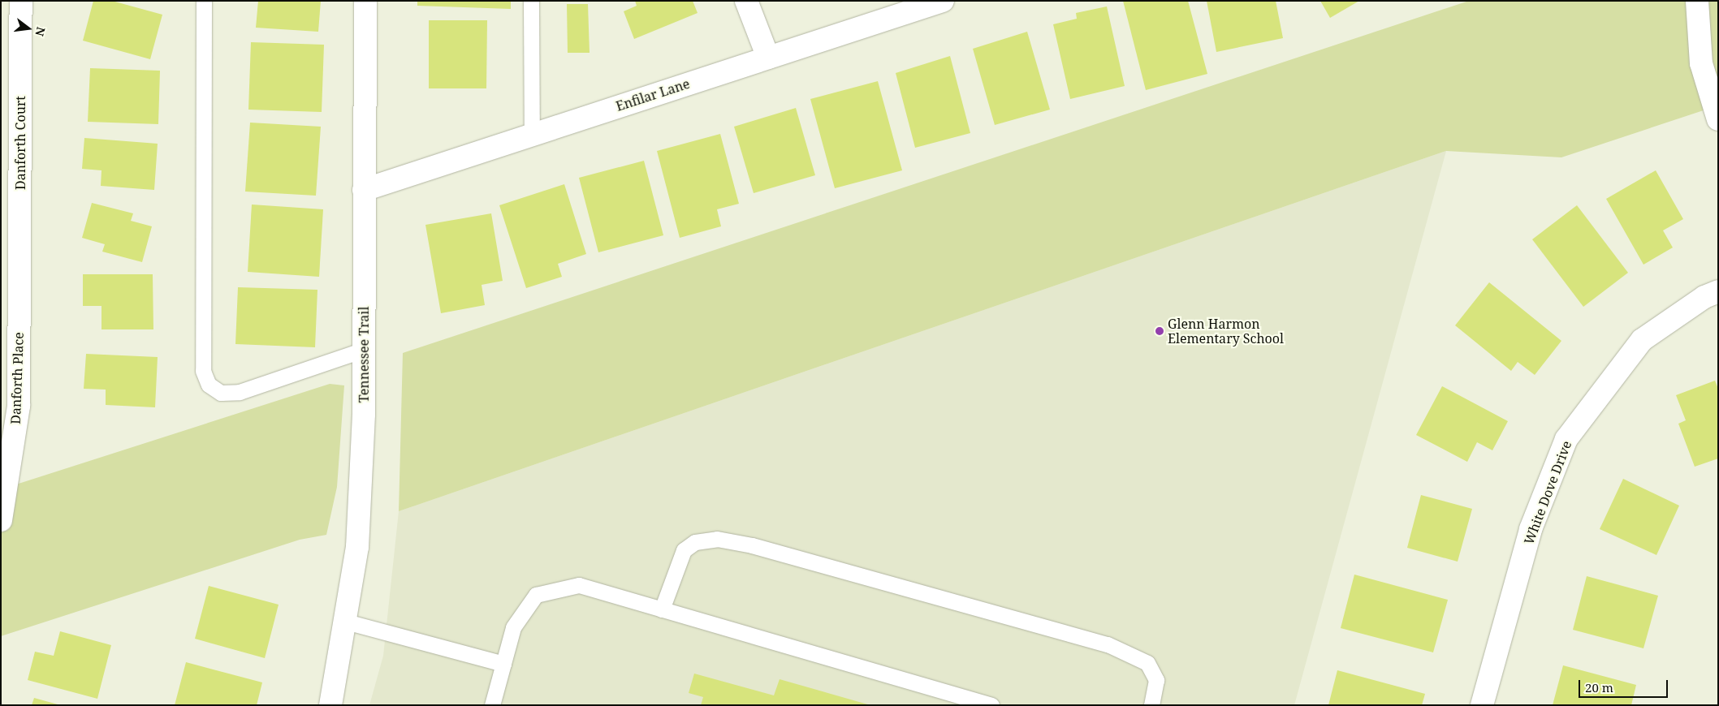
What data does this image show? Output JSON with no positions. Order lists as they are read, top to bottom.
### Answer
{
  "streets": {
    "street": [
      "Enfilar Lane",
      "Danforth Court",
      "Tennessee Trail",
      "Danforth Place",
      "White Dove Drive"
    ]
  },
  "crossings": [
    ["Enfilar Lane", "Tennessee Trail"],
    ["Danforth Court", "Danforth Place"]
  ],
  "places": ["Glenn Harmon Elementary School"],
  "scale_bar": "20 m",
  "north": "right"
}
